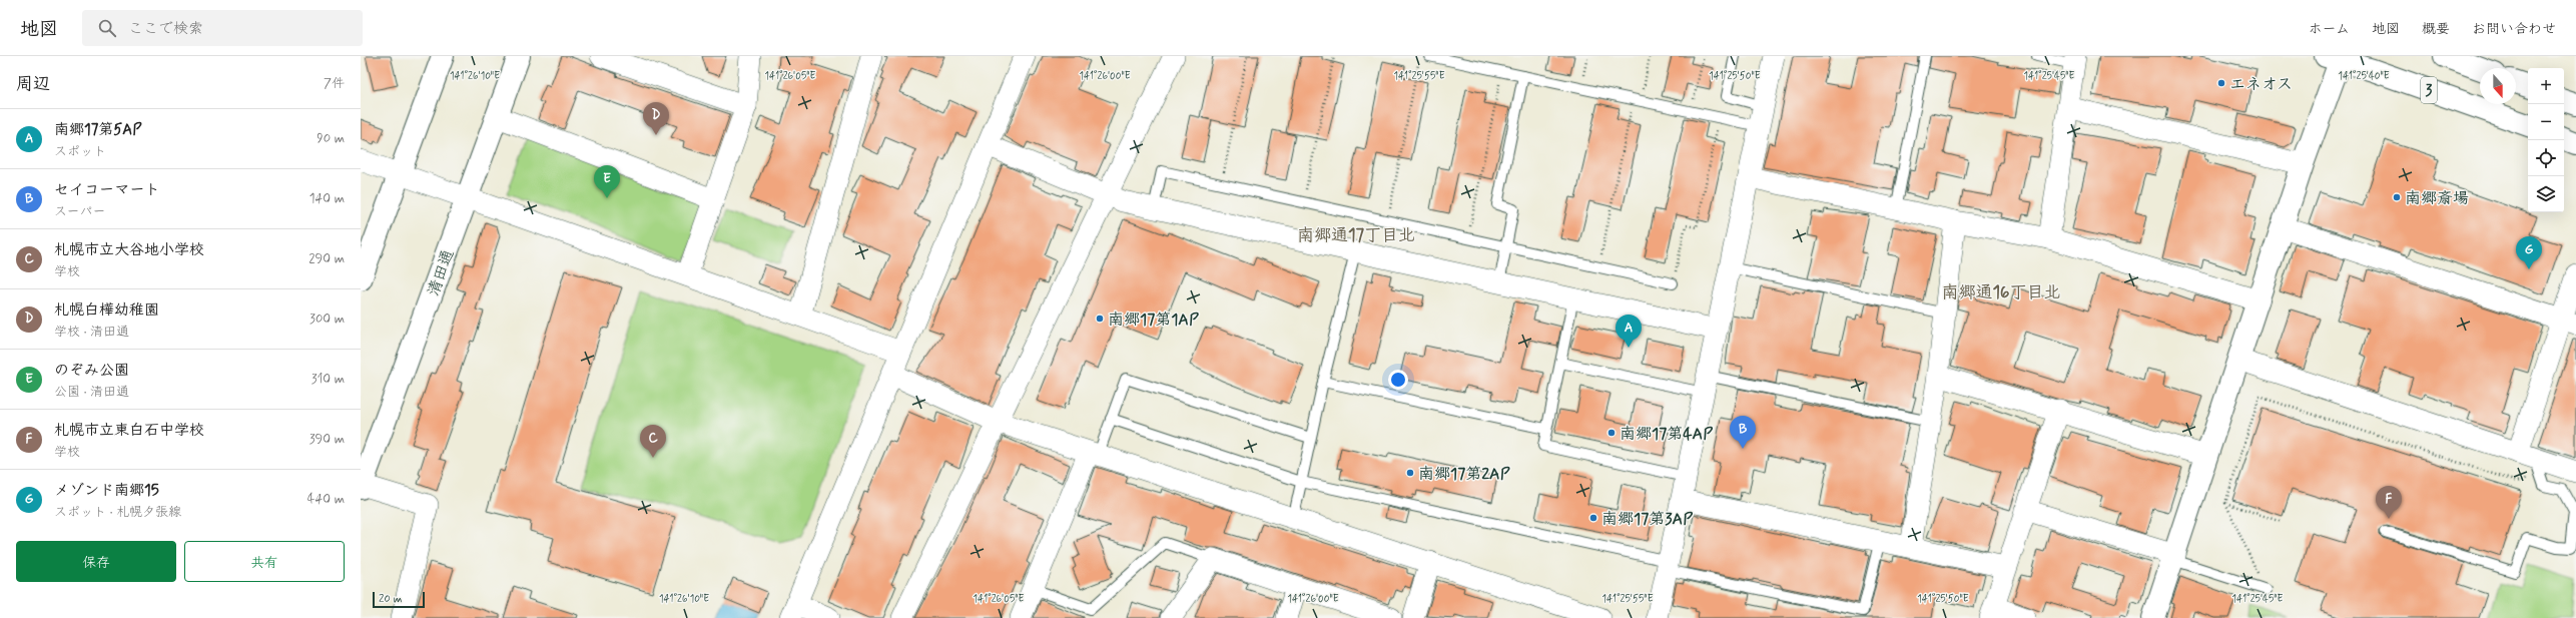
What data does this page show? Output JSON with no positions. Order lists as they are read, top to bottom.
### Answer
{
  "streets": {
    "street": ["3", "清田通"]
  },
  "districts": ["南郷通17丁目北", "南郷通16丁目北"],
  "places": [
    "エネオス",
    "南郷斎場",
    "南郷17第1AP",
    "南郷17第4AP",
    "南郷17第2AP",
    "南郷17第3AP"
  ],
  "scale_bar": "20 m",
  "north": "bottom",
  "page": {
    "header": "地図",
    "search": "ここで検索",
    "nav": [
      "ホーム",
      "地図",
      "概要",
      "お問い合わせ"
    ],
    "heading": ["周辺", "7件"],
    "map_buttons": ["+", "−"],
    "pins": [
      "D",
      "E",
      "G",
      "A",
      "B",
      "C",
      "F"
    ],
    "list": [
      {
        "mark": "A",
        "name": "南郷17第5AP",
        "note": "スポット",
        "value": "90 m"
      },
      {
        "mark": "B",
        "name": "セイコーマート",
        "note": "スーパー",
        "value": "140 m"
      },
      {
        "mark": "C",
        "name": "札幌市立大谷地小学校",
        "note": "学校",
        "value": "290 m"
      },
      {
        "mark": "D",
        "name": "札幌白樺幼稚園",
        "note": "学校 · 清田通",
        "value": "300 m"
      },
      {
        "mark": "E",
        "name": "のぞみ公園",
        "note": "公園 · 清田通",
        "value": "310 m"
      },
      {
        "mark": "F",
        "name": "札幌市立東白石中学校",
        "note": "学校",
        "value": "390 m"
      },
      {
        "mark": "G",
        "name": "メゾンド南郷15",
        "note": "スポット · 札幌夕張線",
        "value": "440 m"
      }
    ],
    "buttons": ["保存", "共有"],
    "scale": "20 m"
  },
  "coordinates": [
    "141°26'10\"E",
    "141°26'05\"E",
    "141°26'00\"E",
    "141°25'40\"E",
    "141°25'55\"E",
    "141°25'50\"E",
    "141°25'45\"E"
  ]
}
